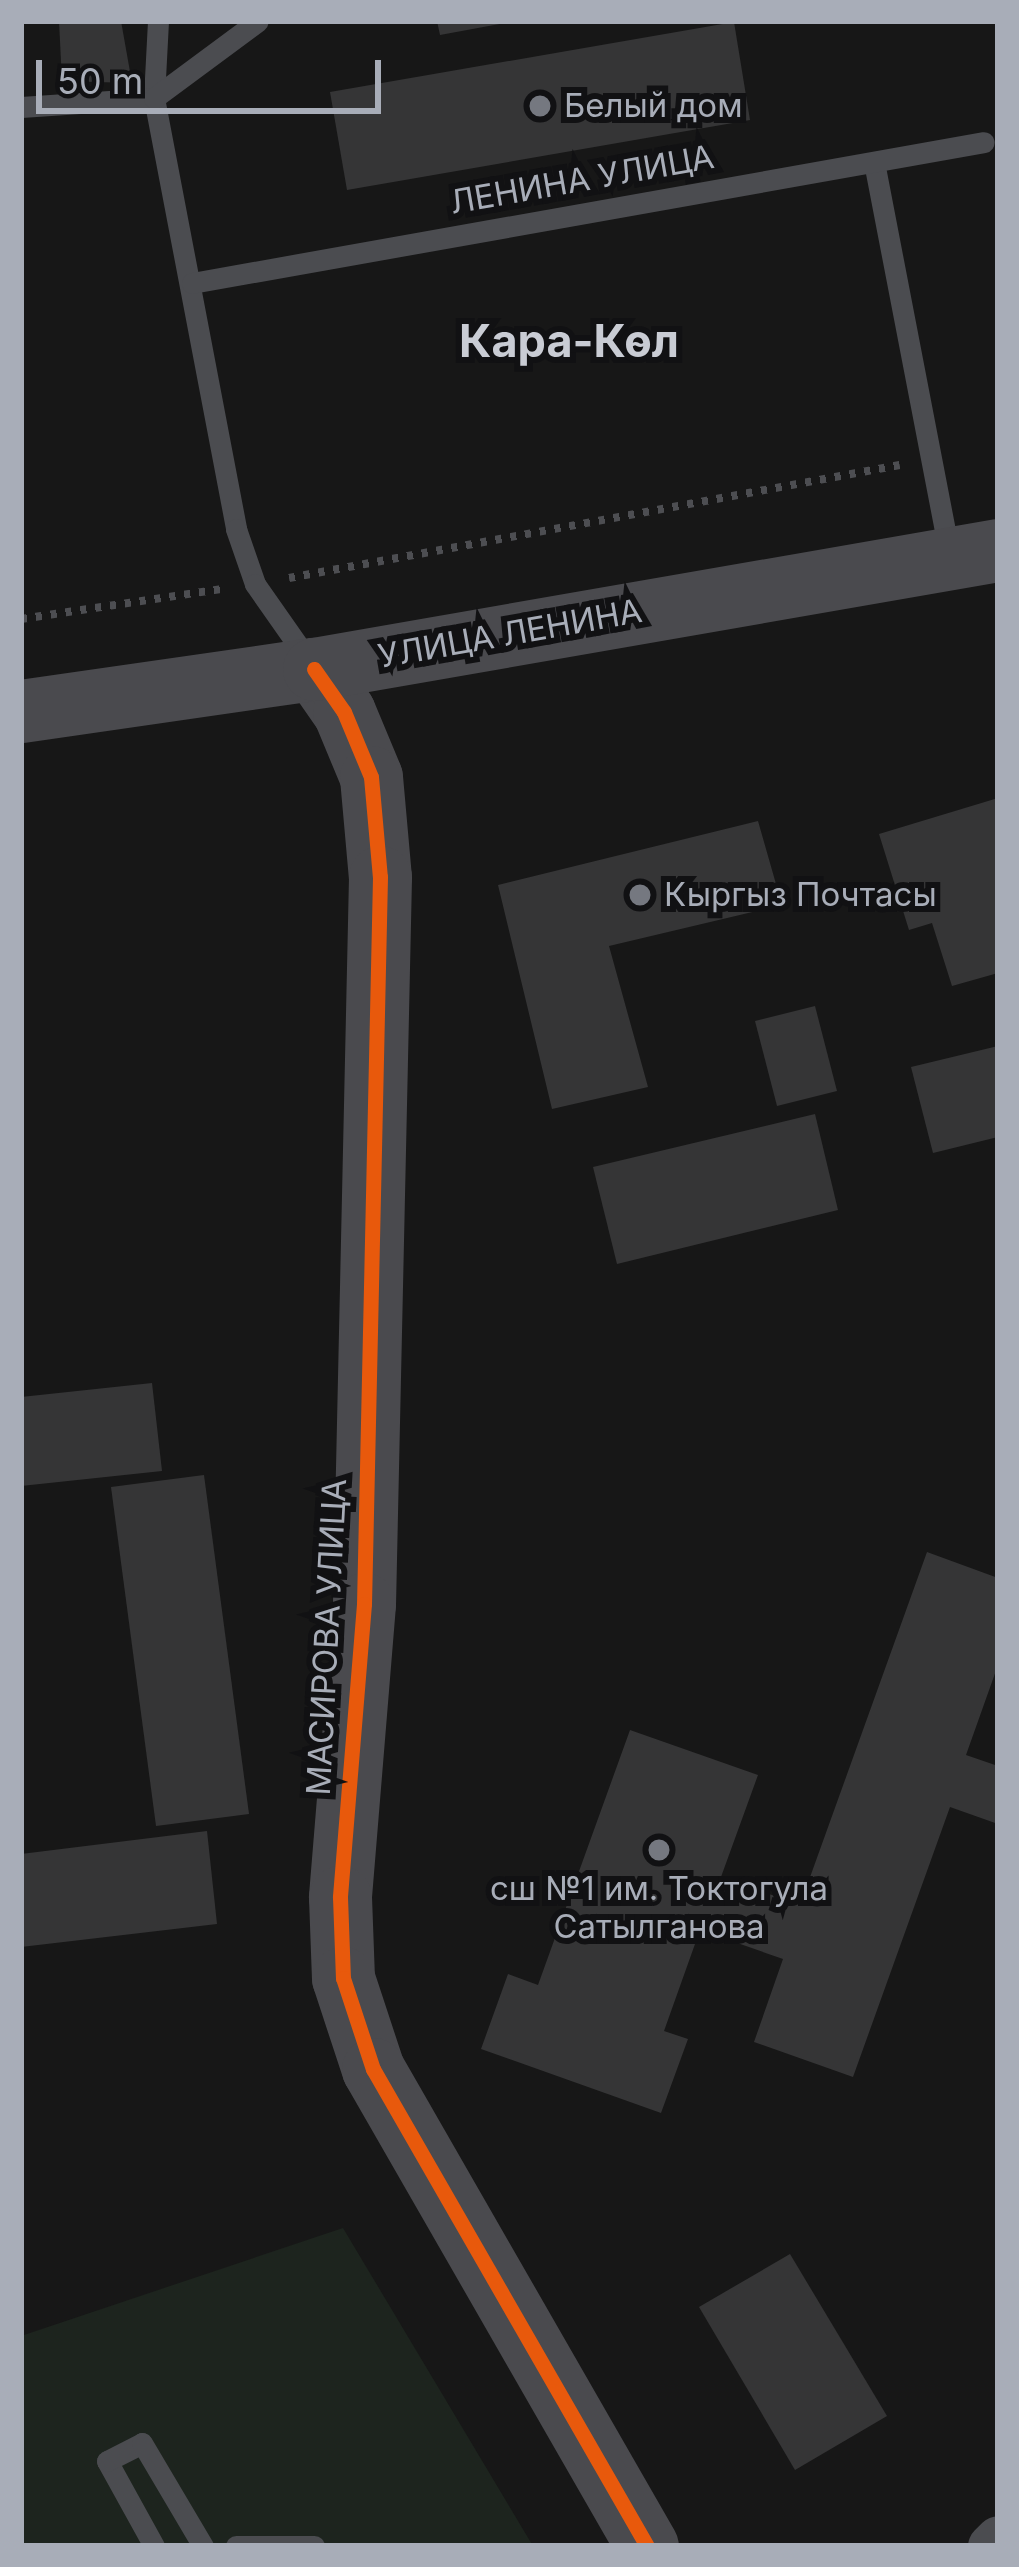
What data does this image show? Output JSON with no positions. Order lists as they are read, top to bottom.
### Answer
{
  "streets": {
    "street": ["УЛИЦА ЛЕНИНА", "МАСИРОВА УЛИЦА"],
    "lane": ["ЛЕНИНА УЛИЦА"]
  },
  "crossings": [
    ["УЛИЦА ЛЕНИНА", "МАСИРОВА УЛИЦА"]
  ],
  "districts": ["Кара-Көл"],
  "places": ["Белый дом", "Кыргыз Почтасы", "сш №1 им. Токтогула Сатылганова"],
  "scale_bar": "50 m"
}
